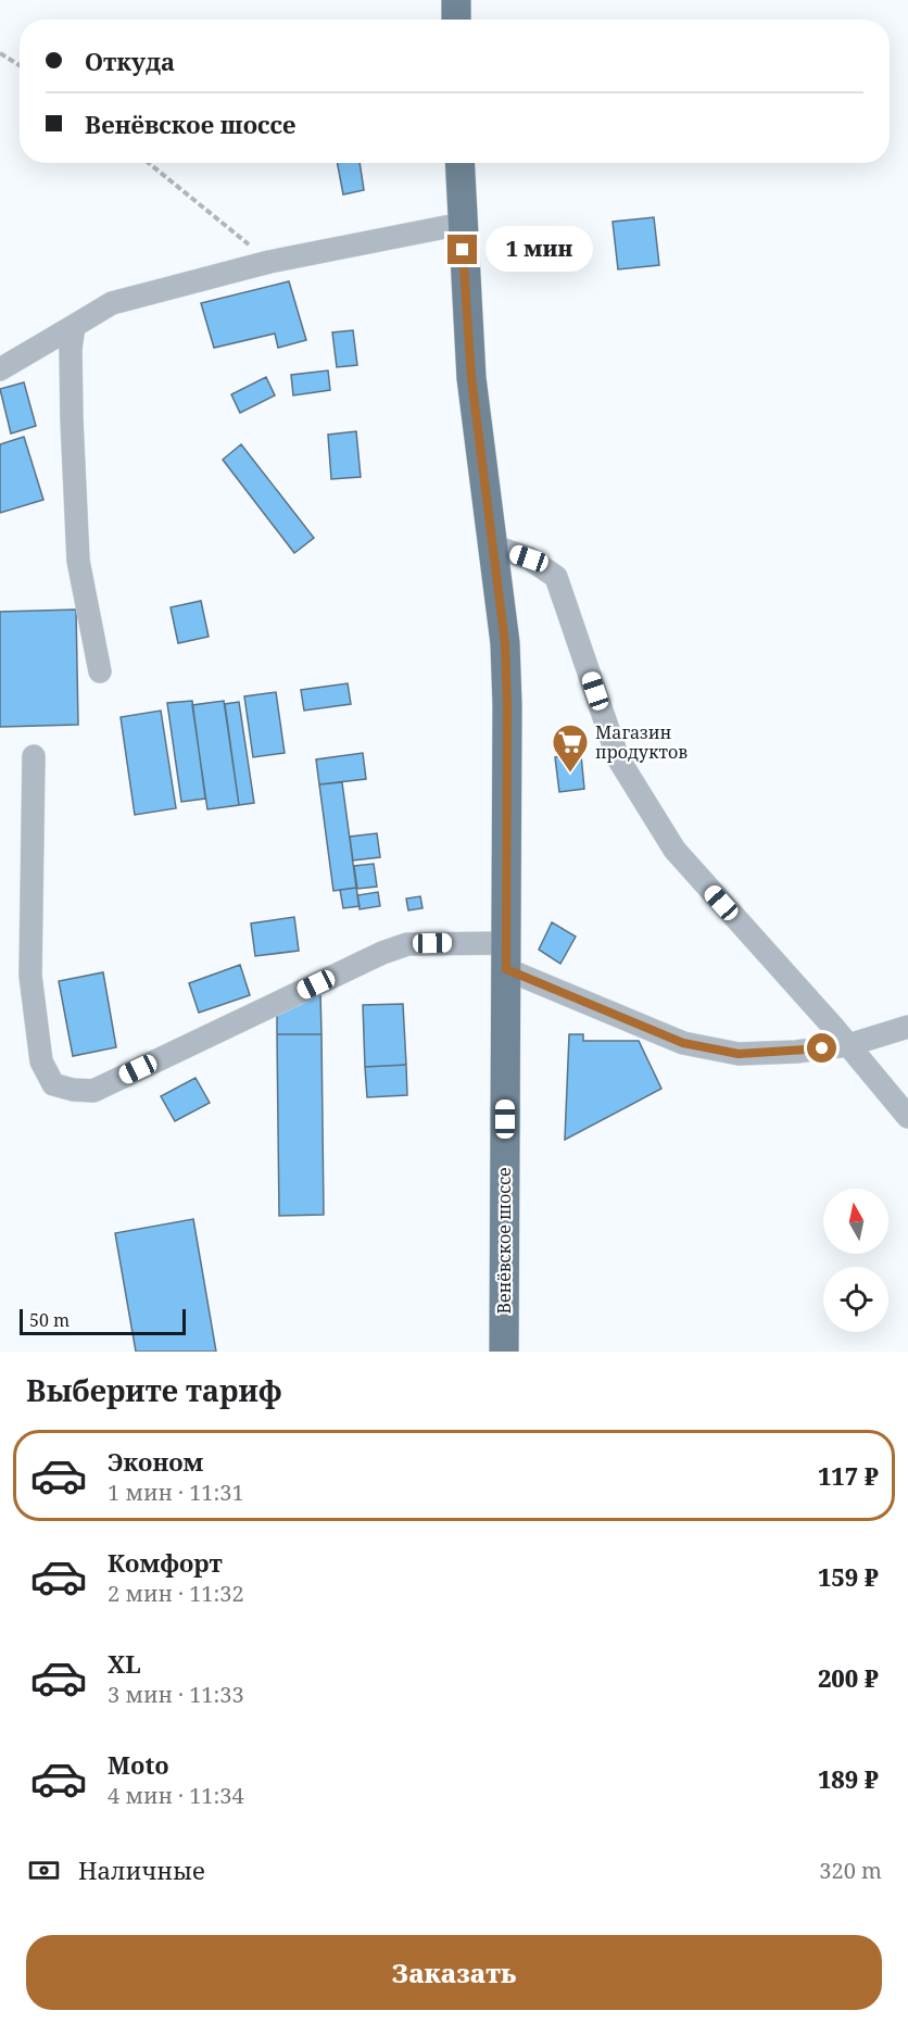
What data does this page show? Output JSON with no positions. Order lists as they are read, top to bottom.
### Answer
{
  "streets": {
    "main road": ["Венёвское шоссе"]
  },
  "places": {
    "supermarket": ["Магазин продуктов"]
  },
  "scale_bar": "50 m",
  "north": "top",
  "page": {
    "banner": ["Откуда", "Венёвское шоссе"],
    "bubble": "1 мин",
    "scale": "50 m",
    "heading": "Выберите тариф",
    "list": [
      {
        "name": "Эконом",
        "note": "1 мин · 11:31",
        "value": "117 ₽"
      },
      {
        "name": "Комфорт",
        "note": "2 мин · 11:32",
        "value": "159 ₽"
      },
      {
        "name": "XL",
        "note": "3 мин · 11:33",
        "value": "200 ₽"
      },
      {
        "name": "Moto",
        "note": "4 мин · 11:34",
        "value": "189 ₽"
      }
    ],
    "pay": ["Наличные", "320 m"],
    "buttons": "Заказать"
  }
}
